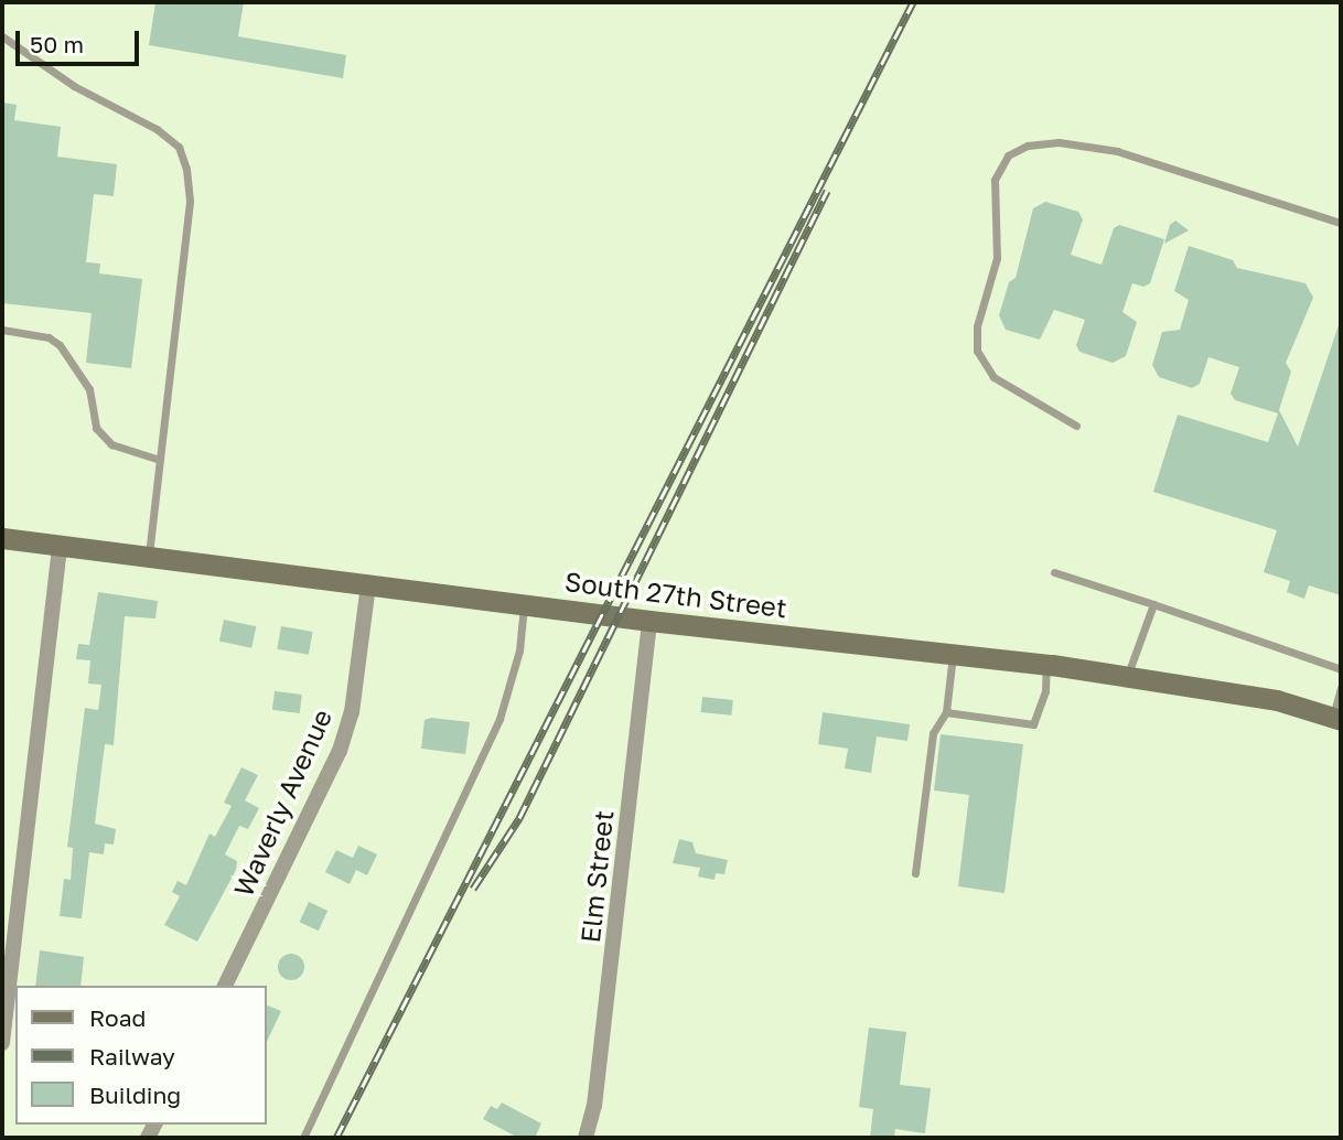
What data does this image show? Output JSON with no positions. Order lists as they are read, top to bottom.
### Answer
{
  "streets": {
    "main road": ["South 27th Street"],
    "street": ["Waverly Avenue", "Elm Street"]
  },
  "crossings": [
    ["South 27th Street", "Waverly Avenue"],
    ["South 27th Street", "Elm Street"]
  ],
  "legend": ["Road", "Railway", "Building"],
  "scale_bar": "50 m"
}
